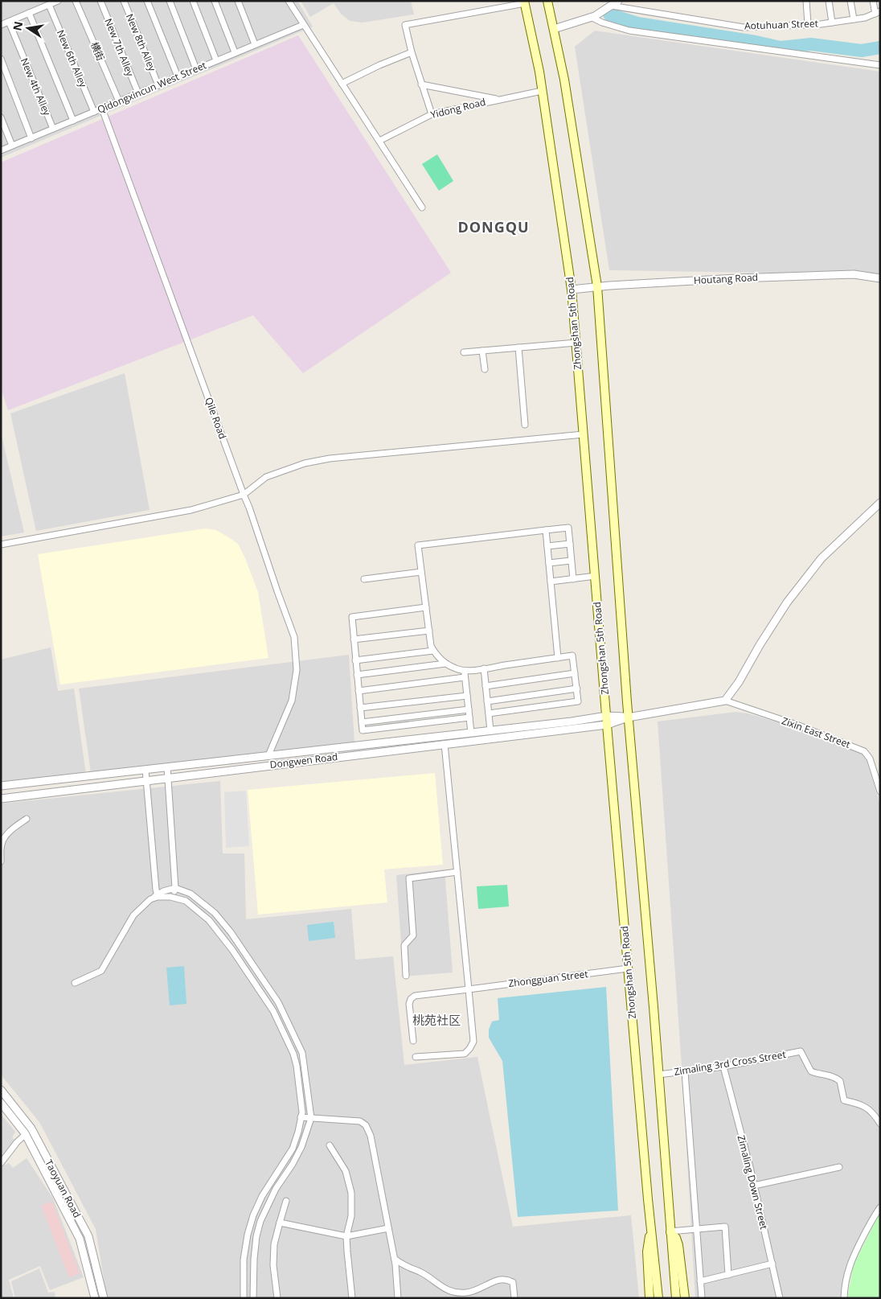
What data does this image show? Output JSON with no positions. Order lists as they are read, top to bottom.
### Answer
{
  "streets": {
    "main road": ["Zhongshan 5th Road"],
    "street": [
      "Aotuhuan Street",
      "New 8th Alley",
      "New 7th Alley",
      "横街",
      "New 6th Alley",
      "New 4th Alley",
      "Qidongxincun West Street",
      "Yidong Road",
      "Houtang Road",
      "Qile Road",
      "Zixin East Street",
      "Dongwen Road",
      "Zhongguan Street",
      "Zimaling 3rd Cross Street",
      "Zimaling Down Street",
      "Taoyuan Road"
    ]
  },
  "crossings": [
    ["New 8th Alley", "Qidongxincun West Street"],
    ["New 7th Alley", "Qidongxincun West Street"],
    ["横街", "Qidongxincun West Street"],
    ["New 6th Alley", "Qidongxincun West Street"],
    ["New 4th Alley", "Qidongxincun West Street"],
    ["Qidongxincun West Street", "Qile Road"],
    ["Yidong Road", "Zhongshan 5th Road"],
    ["Houtang Road", "Zhongshan 5th Road"],
    ["Zhongshan 5th Road", "Dongwen Road"],
    ["Zhongshan 5th Road", "Zhongguan Street"],
    ["Qile Road", "Dongwen Road"],
    ["Zimaling 3rd Cross Street", "Zimaling Down Street"]
  ],
  "districts": ["DONGQU", "桃苑社区"],
  "north": "left"
}
